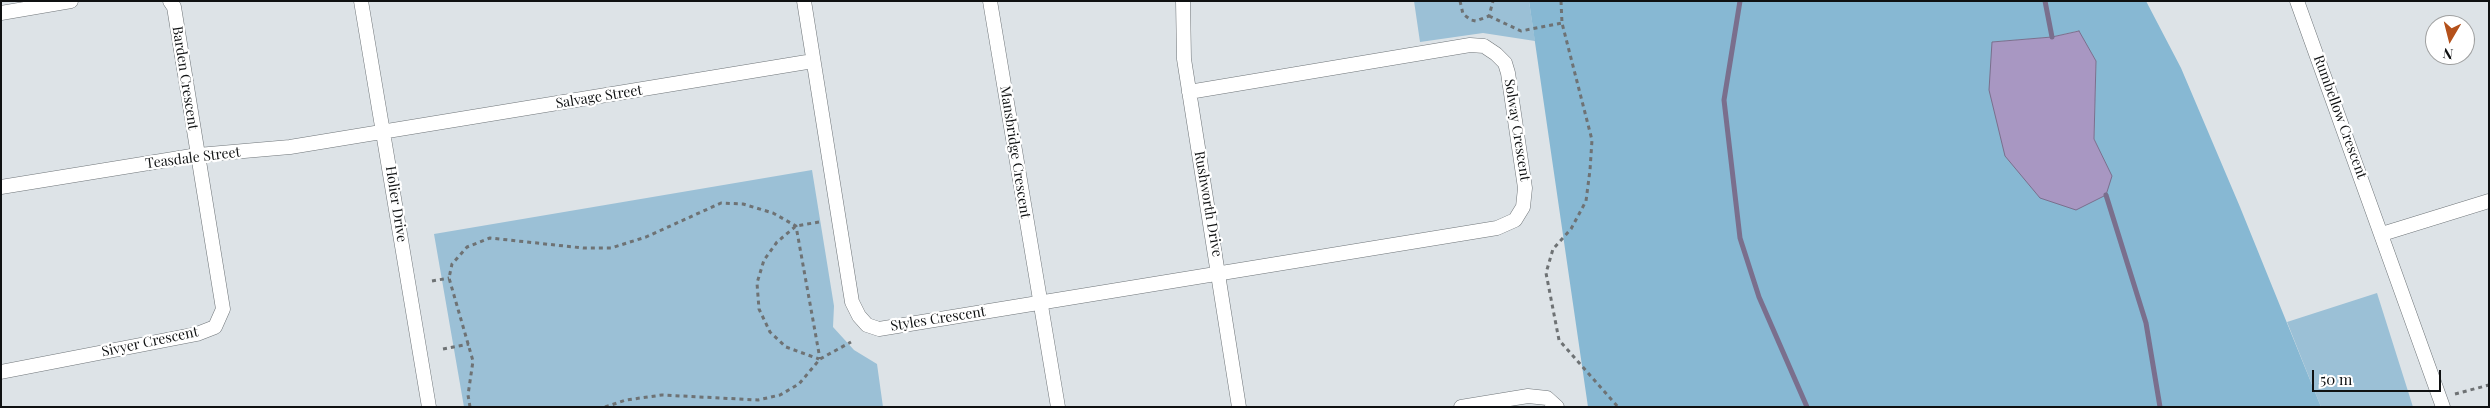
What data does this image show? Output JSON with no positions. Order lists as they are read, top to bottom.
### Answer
{
  "streets": {
    "street": [
      "Barden Crescent",
      "Salvage Street",
      "Rumbellow Crescent",
      "Solway Crescent",
      "Mansbridge Crescent",
      "Teasdale Street",
      "Holier Drive",
      "Rushworth Drive",
      "Styles Crescent",
      "Sivyer Crescent"
    ]
  },
  "crossings": [
    ["Barden Crescent", "Teasdale Street"],
    ["Barden Crescent", "Sivyer Crescent"],
    ["Salvage Street", "Teasdale Street"],
    ["Salvage Street", "Holier Drive"],
    ["Salvage Street", "Styles Crescent"],
    ["Solway Crescent", "Rushworth Drive"],
    ["Solway Crescent", "Styles Crescent"],
    ["Mansbridge Crescent", "Styles Crescent"],
    ["Teasdale Street", "Holier Drive"],
    ["Teasdale Street", "Sivyer Crescent"],
    ["Rushworth Drive", "Styles Crescent"]
  ],
  "scale_bar": "50 m",
  "north": "bottom"
}
